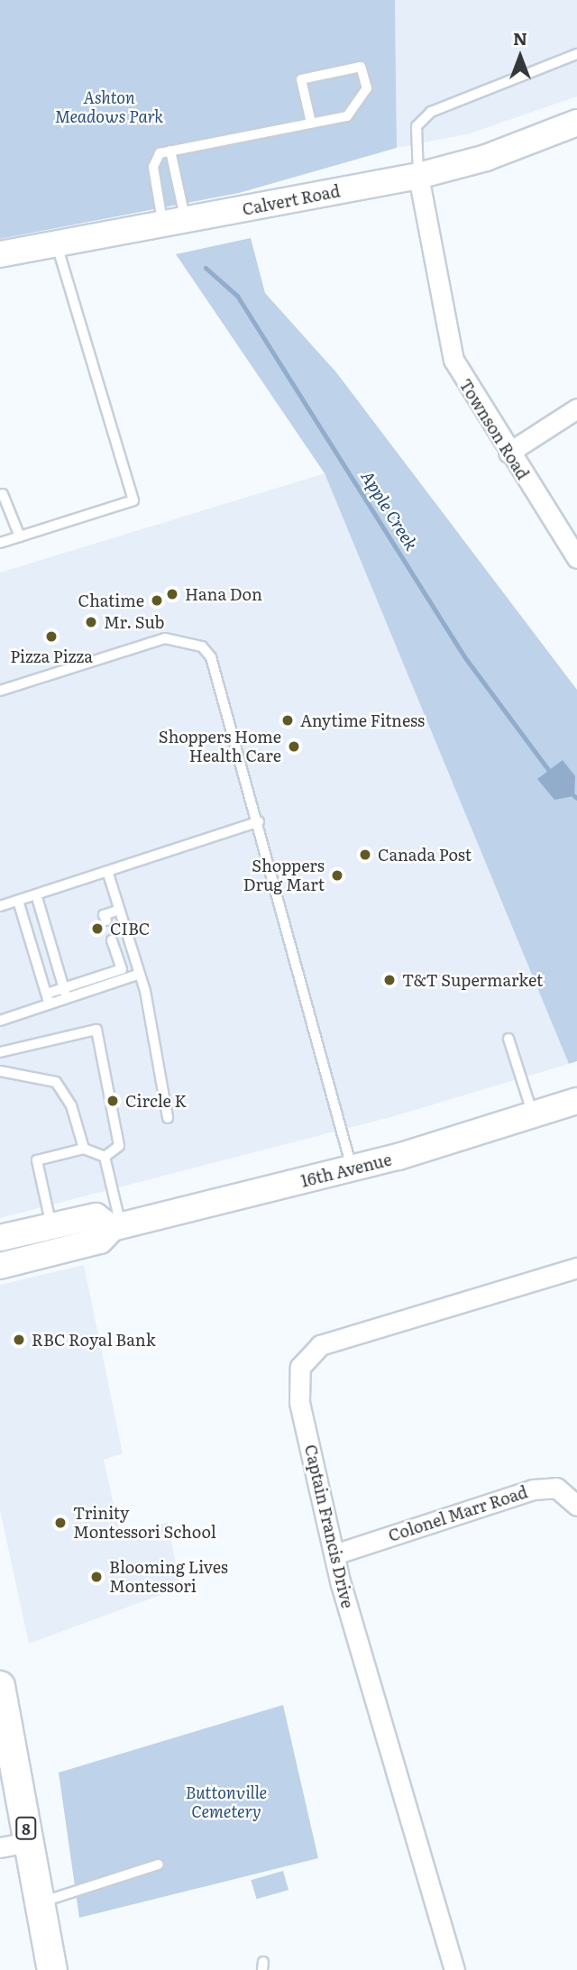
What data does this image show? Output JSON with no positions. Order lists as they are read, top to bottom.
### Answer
{
  "streets": {
    "main road": ["Calvert Road", "16th Avenue", "8"],
    "street": ["Townson Road", "Colonel Marr Road", "Captain Francis Drive"]
  },
  "crossings": [
    ["Calvert Road", "Townson Road"],
    ["Colonel Marr Road", "Captain Francis Drive"]
  ],
  "water": ["Apple Creek"],
  "parks": ["Ashton Meadows Park", "Buttonville Cemetery"],
  "places": [
    "Hana Don",
    "Chatime",
    "Mr. Sub",
    "Pizza Pizza",
    "Anytime Fitness",
    "Shoppers Home Health Care",
    "Canada Post",
    "Shoppers Drug Mart",
    "CIBC",
    "T&T Supermarket",
    "Circle K",
    "RBC Royal Bank",
    "Trinity Montessori School",
    "Blooming Lives Montessori"
  ],
  "north": "top"
}
